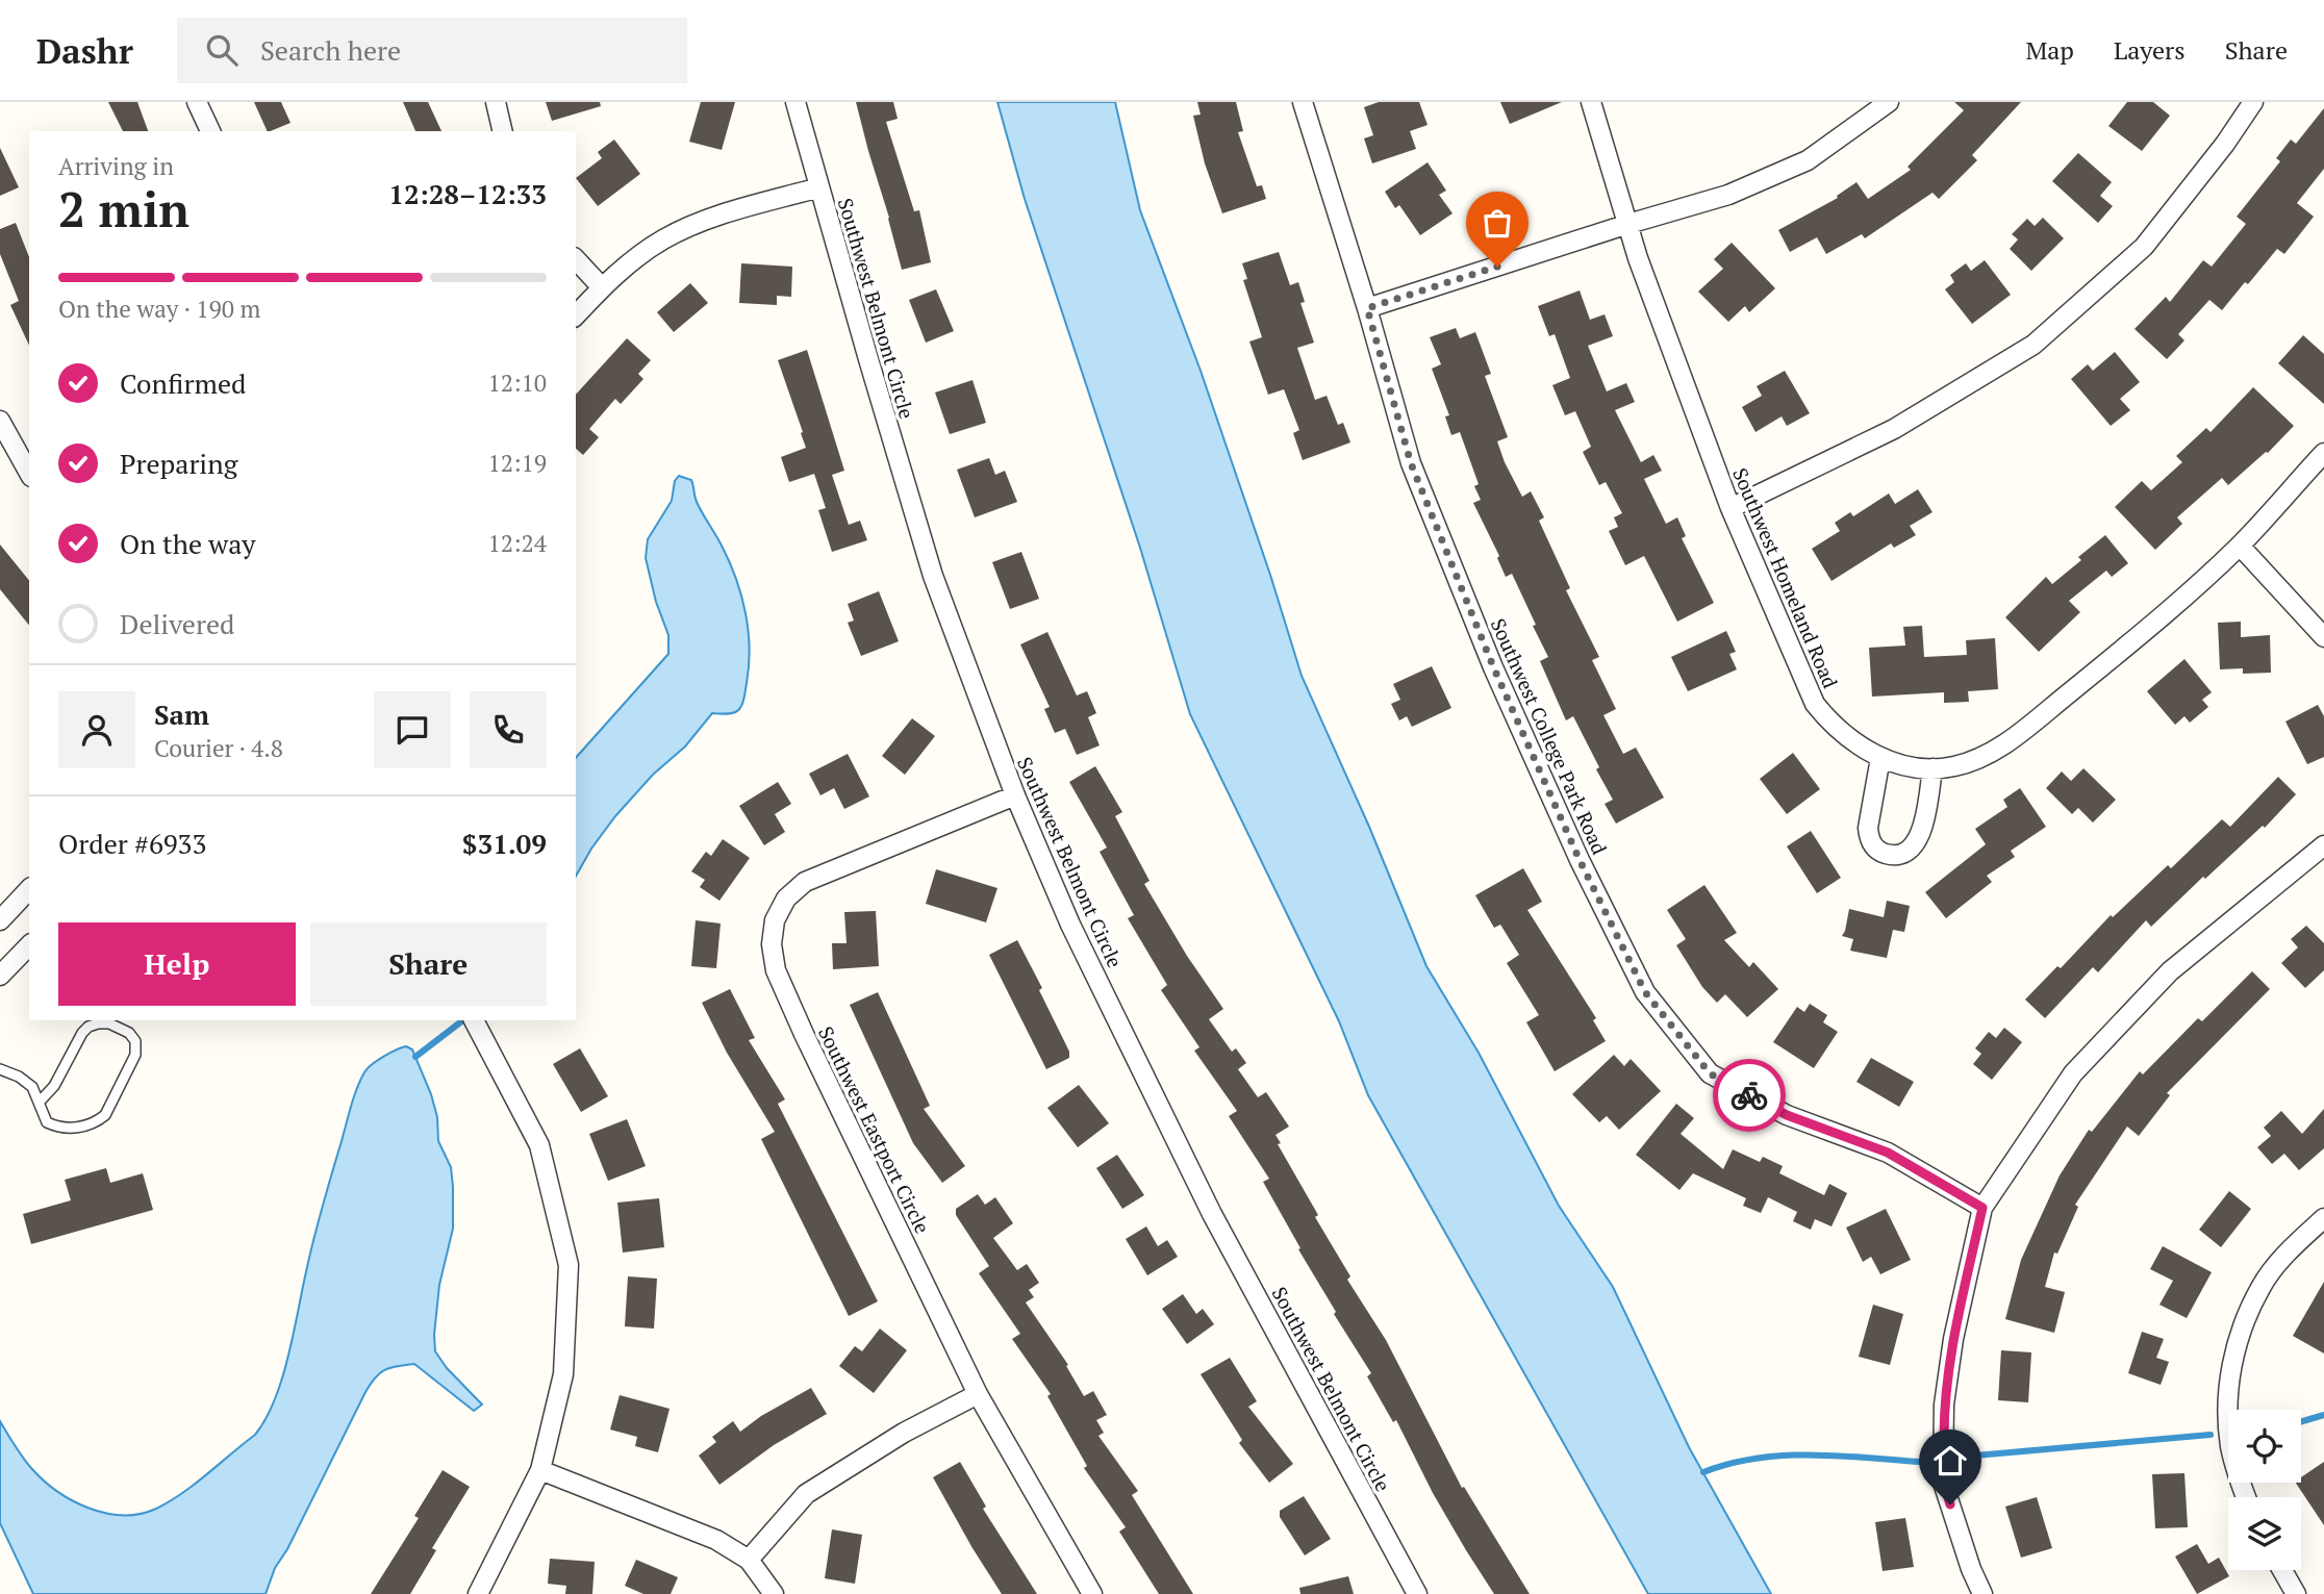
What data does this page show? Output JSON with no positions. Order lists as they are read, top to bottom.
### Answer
{
  "streets": {
    "street": [
      "Southwest Belmont Circle",
      "Southwest Homeland Road",
      "Southwest College Park Road",
      "Southwest Eastport Circle"
    ]
  },
  "crossings": [
    ["Southwest Belmont Circle", "Southwest Eastport Circle"]
  ],
  "page": {
    "header": "Dashr",
    "search": "Search here",
    "nav": ["Map", "Layers", "Share"],
    "heading": ["2 min", "Arriving in", "12:28–12:33"],
    "panel": [
      "Sam",
      "Courier · 4.8",
      "Order #6933",
      "$31.09"
    ],
    "bar": "On the way · 190 m",
    "list": [
      ["Confirmed", "12:10"],
      ["Preparing", "12:19"],
      ["On the way", "12:24"],
      "Delivered"
    ],
    "buttons": ["Help", "Share"]
  }
}
